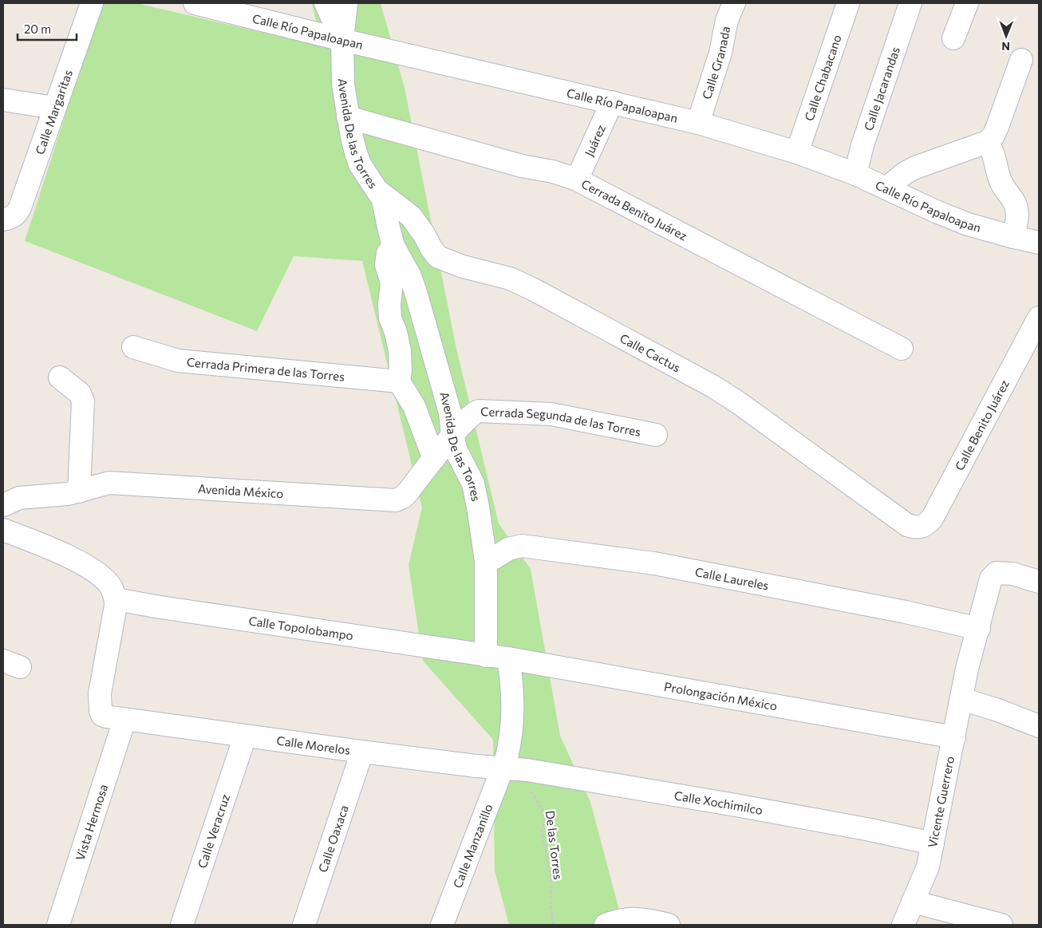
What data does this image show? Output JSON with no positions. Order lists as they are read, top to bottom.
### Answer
{
  "streets": {
    "street": [
      "Calle Río Papaloapan",
      "Calle Granada",
      "Calle Chabacano",
      "Calle Jacarandas",
      "Calle Margaritas",
      "Avenida De las Torres",
      "Juárez",
      "Cerrada Benito Juárez",
      "Calle Cactus",
      "Cerrada Primera de las Torres",
      "Cerrada Segunda de las Torres",
      "Calle Benito Juárez",
      "Avenida México",
      "Calle Laureles",
      "Calle Topolobampo",
      "Prolongación México",
      "Calle Morelos",
      "Vicente Guerrero",
      "Calle Xochimilco",
      "Vista Hermosa",
      "Calle Veracruz",
      "Calle Oaxaca",
      "Calle Manzanillo"
    ],
    "path": ["De las Torres"]
  },
  "crossings": [
    ["Calle Río Papaloapan", "Calle Granada"],
    ["Calle Río Papaloapan", "Calle Chabacano"],
    ["Calle Río Papaloapan", "Calle Jacarandas"],
    ["Calle Río Papaloapan", "Avenida De las Torres"],
    ["Calle Río Papaloapan", "Juárez"],
    ["Avenida De las Torres", "Cerrada Benito Juárez"],
    ["Avenida De las Torres", "Calle Cactus"],
    ["Avenida De las Torres", "Cerrada Segunda de las Torres"],
    ["Avenida De las Torres", "Avenida México"],
    ["Avenida De las Torres", "Calle Laureles"],
    ["Avenida De las Torres", "Calle Topolobampo"],
    ["Avenida De las Torres", "Prolongación México"],
    ["Juárez", "Cerrada Benito Juárez"],
    ["Calle Cactus", "Calle Benito Juárez"],
    ["Cerrada Segunda de las Torres", "Avenida México"],
    ["Calle Laureles", "Vicente Guerrero"],
    ["Calle Topolobampo", "Prolongación México"],
    ["Prolongación México", "Vicente Guerrero"],
    ["Calle Morelos", "Calle Xochimilco"],
    ["Calle Morelos", "Vista Hermosa"],
    ["Calle Morelos", "Calle Veracruz"],
    ["Calle Morelos", "Calle Oaxaca"],
    ["Calle Morelos", "Calle Manzanillo"],
    ["Vicente Guerrero", "Calle Xochimilco"],
    ["Calle Xochimilco", "De las Torres"],
    ["Calle Xochimilco", "Calle Manzanillo"]
  ],
  "scale_bar": "20 m",
  "north": "bottom"
}
